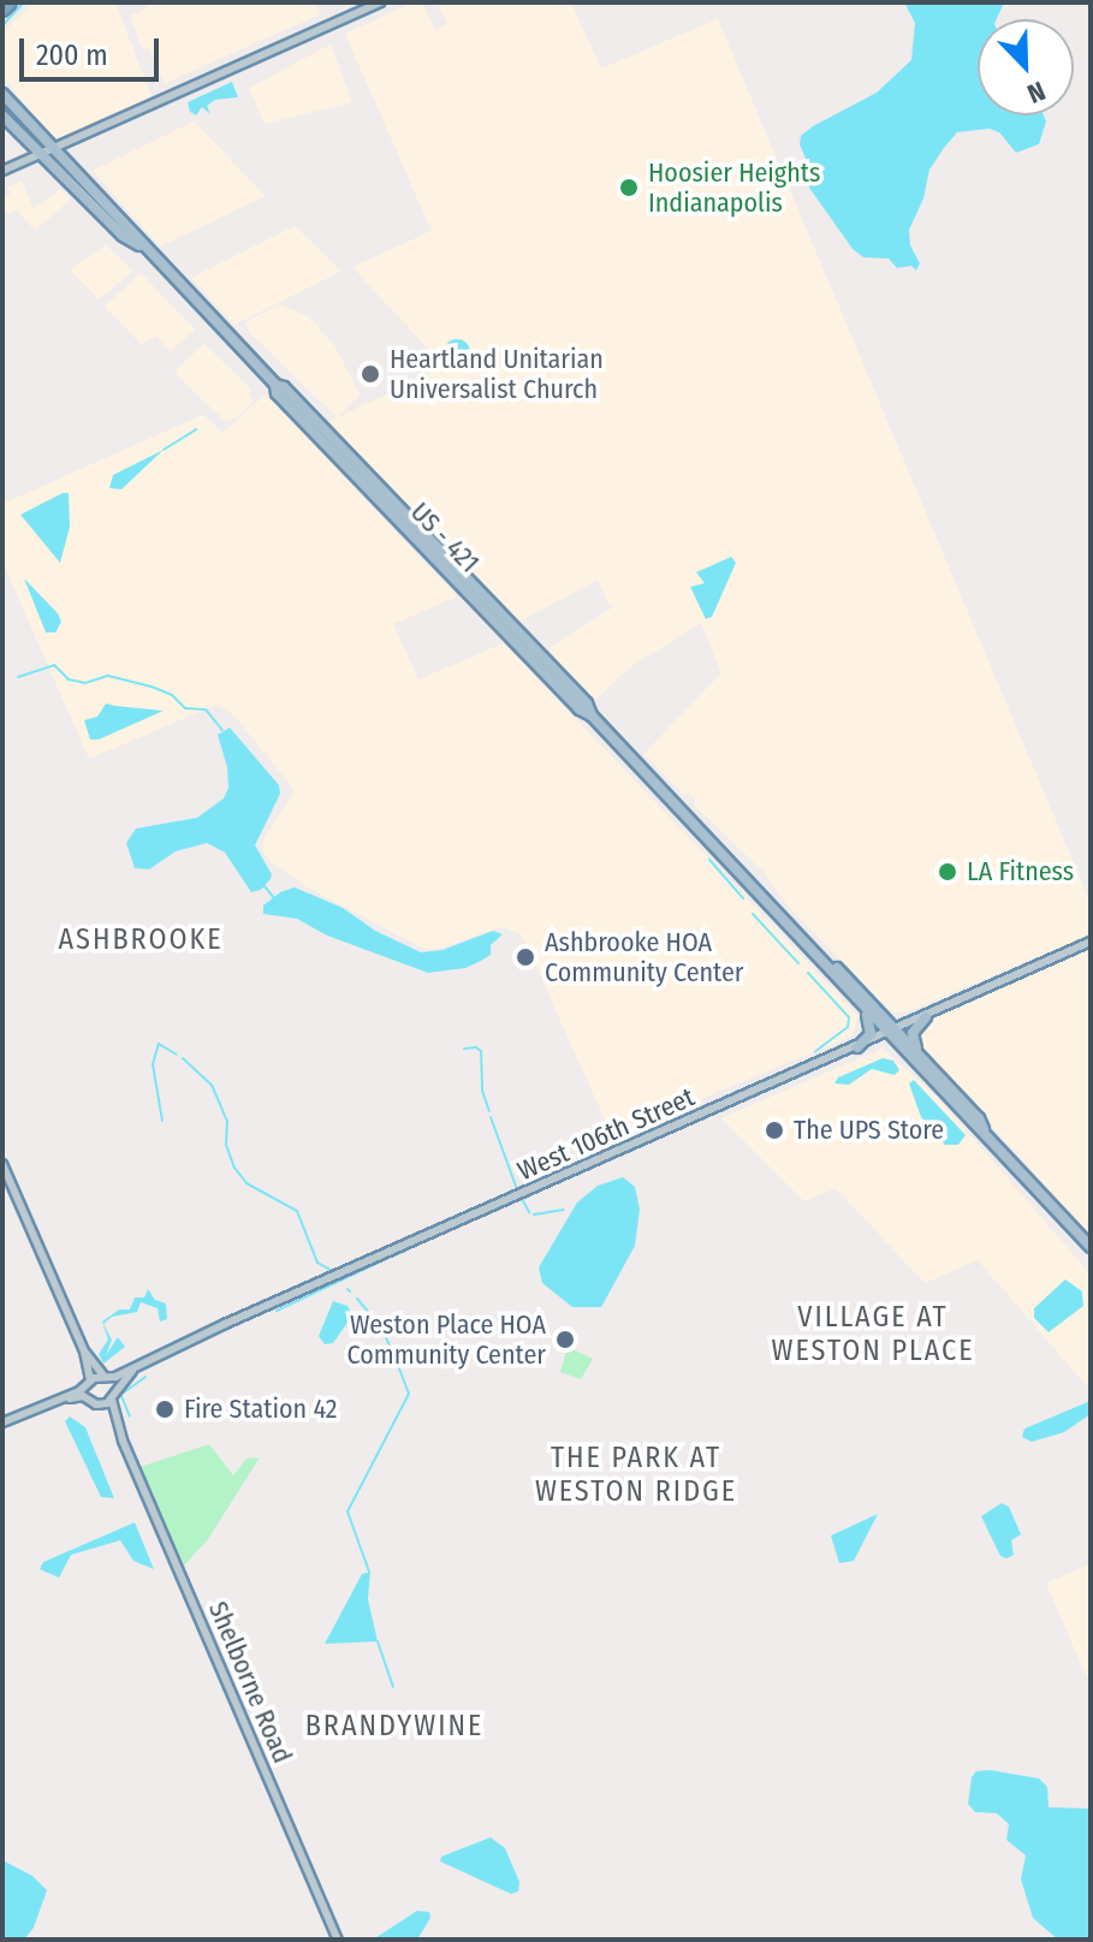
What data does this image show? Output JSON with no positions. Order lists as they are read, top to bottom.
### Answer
{
  "streets": {
    "main road": ["US - 421"],
    "street": ["West 106th Street", "Shelborne Road"]
  },
  "crossings": [
    ["US - 421", "West 106th Street"]
  ],
  "districts": [
    "ASHBROOKE",
    "VILLAGE AT WESTON PLACE",
    "THE PARK AT WESTON RIDGE",
    "BRANDYWINE"
  ],
  "places": [
    "Hoosier Heights Indianapolis",
    "Heartland Unitarian Universalist Church",
    "LA Fitness",
    "Ashbrooke HOA Community Center",
    "The UPS Store",
    "Weston Place HOA Community Center",
    "Fire Station 42"
  ],
  "scale_bar": "200 m",
  "north": "bottom right"
}
